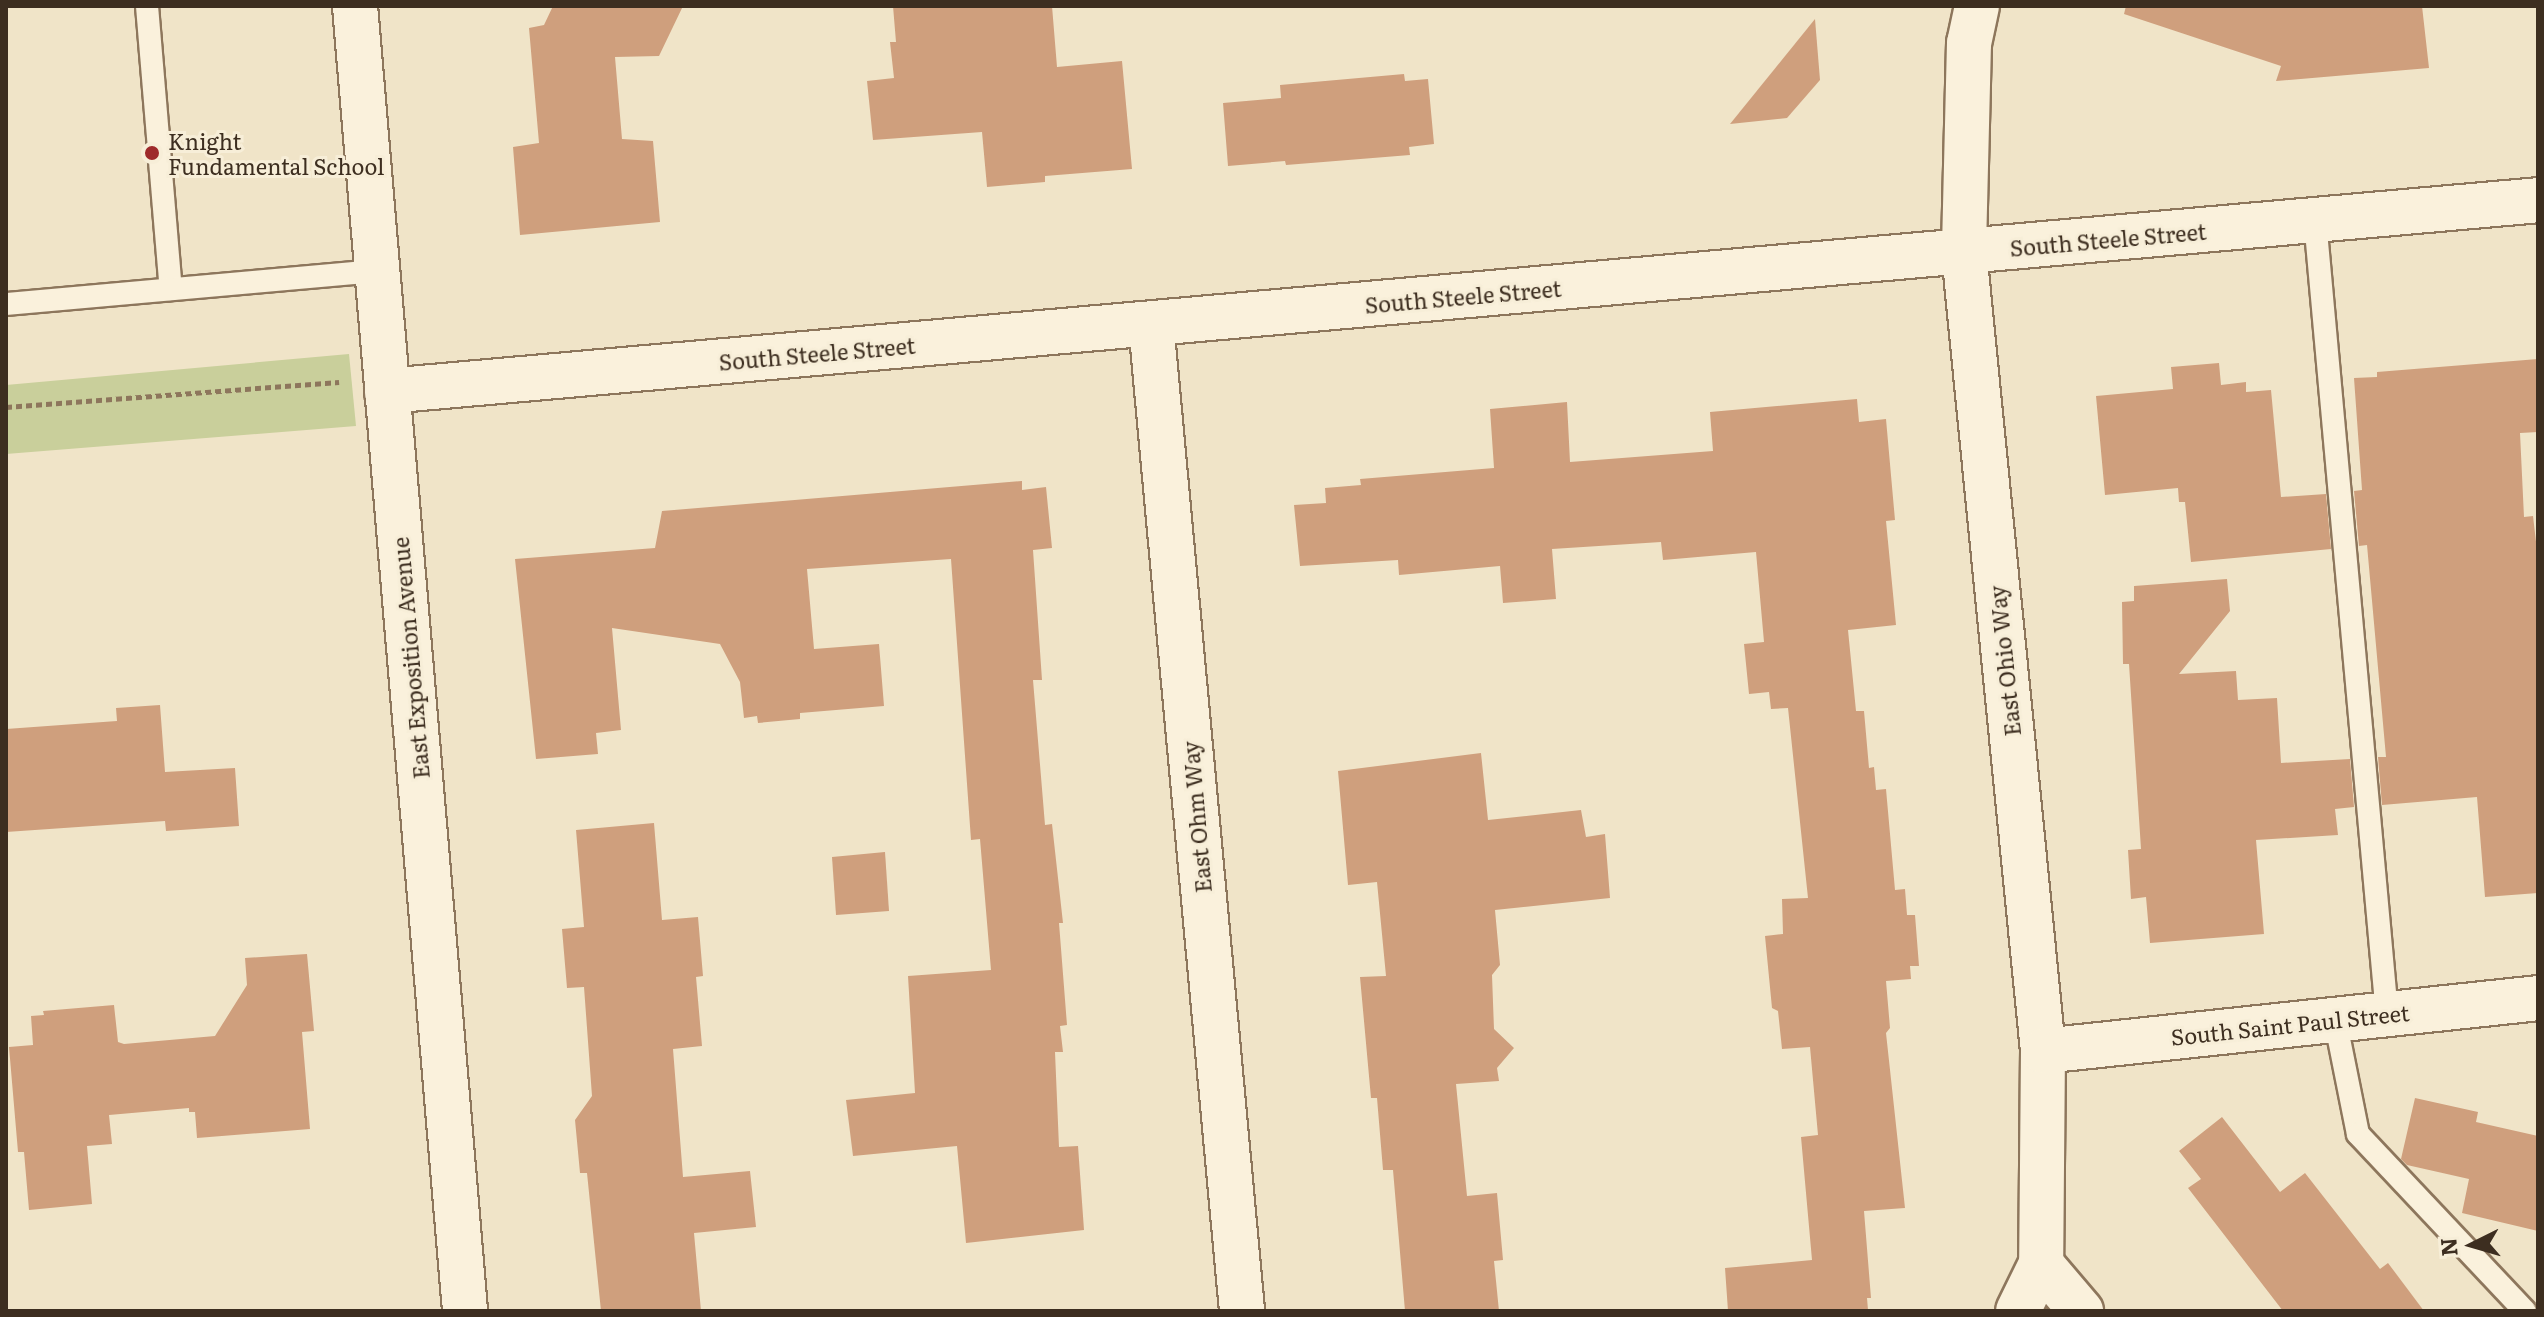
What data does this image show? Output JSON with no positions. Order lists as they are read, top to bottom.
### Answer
{
  "streets": {
    "street": [
      "South Steele Street",
      "East Exposition Avenue",
      "East Ohio Way",
      "East Ohm Way",
      "South Saint Paul Street"
    ]
  },
  "crossings": [
    ["South Steele Street", "East Exposition Avenue"],
    ["South Steele Street", "East Ohio Way"],
    ["South Steele Street", "East Ohm Way"],
    ["East Ohio Way", "South Saint Paul Street"]
  ],
  "places": ["Knight Fundamental School"],
  "north": "left"
}
